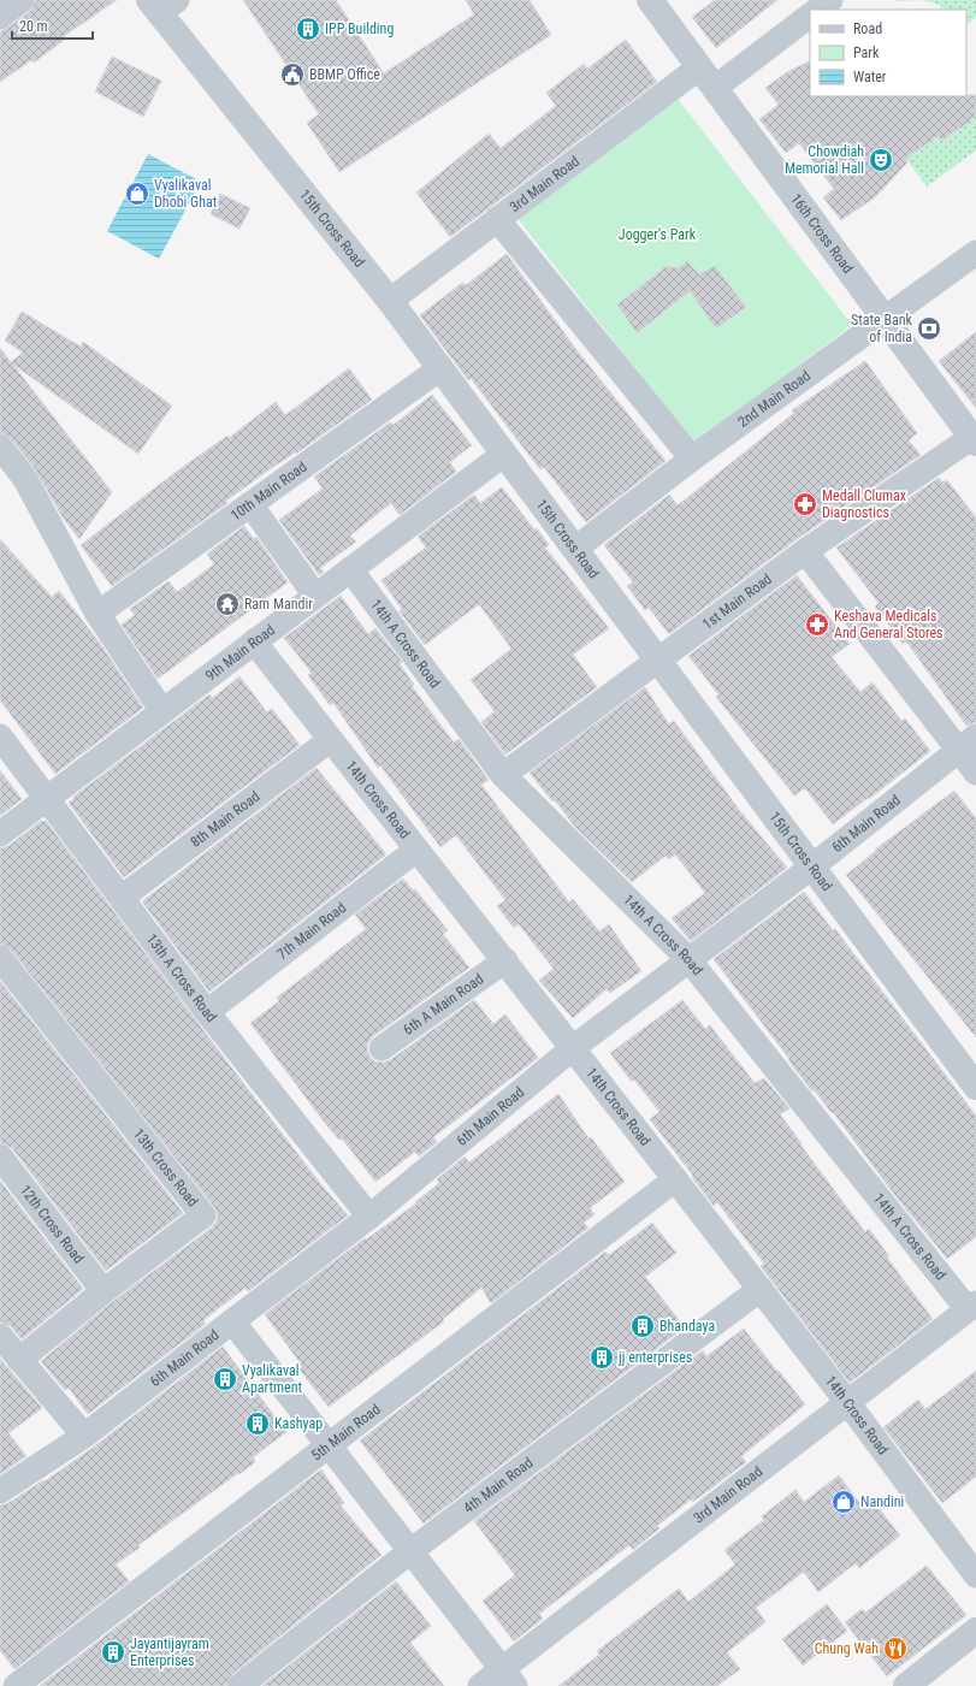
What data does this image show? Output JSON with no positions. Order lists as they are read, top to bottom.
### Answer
{
  "streets": {
    "street": [
      "3rd Main Road",
      "15th Cross Road",
      "16th Cross Road",
      "2nd Main Road",
      "10th Main Road",
      "1st Main Road",
      "14th A Cross Road",
      "9th Main Road",
      "14th Cross Road",
      "8th Main Road",
      "6th Main Road",
      "7th Main Road",
      "13th A Cross Road",
      "6th A Main Road",
      "13th Cross Road",
      "12th Cross Road",
      "5th Main Road",
      "4th Main Road"
    ]
  },
  "crossings": [
    ["3rd Main Road", "15th Cross Road"],
    ["3rd Main Road", "16th Cross Road"],
    ["3rd Main Road", "14th A Cross Road"],
    ["3rd Main Road", "14th Cross Road"],
    ["15th Cross Road", "2nd Main Road"],
    ["15th Cross Road", "10th Main Road"],
    ["15th Cross Road", "1st Main Road"],
    ["15th Cross Road", "9th Main Road"],
    ["15th Cross Road", "6th Main Road"],
    ["16th Cross Road", "2nd Main Road"],
    ["16th Cross Road", "1st Main Road"],
    ["1st Main Road", "14th A Cross Road"],
    ["14th A Cross Road", "9th Main Road"],
    ["14th A Cross Road", "6th Main Road"],
    ["9th Main Road", "14th Cross Road"],
    ["9th Main Road", "13th A Cross Road"],
    ["14th Cross Road", "8th Main Road"],
    ["14th Cross Road", "6th Main Road"],
    ["14th Cross Road", "7th Main Road"],
    ["14th Cross Road", "6th A Main Road"],
    ["14th Cross Road", "5th Main Road"],
    ["14th Cross Road", "4th Main Road"],
    ["8th Main Road", "13th A Cross Road"],
    ["6th Main Road", "13th A Cross Road"],
    ["7th Main Road", "13th A Cross Road"],
    ["13th Cross Road", "12th Cross Road"]
  ],
  "parks": ["Jogger's Park"],
  "places": {
    "building": [
      "IPP Building",
      "Bhandaya",
      "jj enterprises",
      "Vyalikaval Apartment",
      "Kashyap",
      "Jayantijayram Enterprises"
    ],
    "public building": ["BBMP Office"],
    "theatre": ["Chowdiah Memorial Hall"],
    "shop": ["Vyalikaval Dhobi Ghat", "Nandini"],
    "bank": ["State Bank of India"],
    "pharmacy": ["Medall Clumax Diagnostics", "Keshava Medicals And General Stores"],
    "temple": ["Ram Mandir"],
    "restaurant": ["Chung Wah"]
  },
  "legend": ["Road", "Park", "Water"],
  "scale_bar": "20 m"
}
